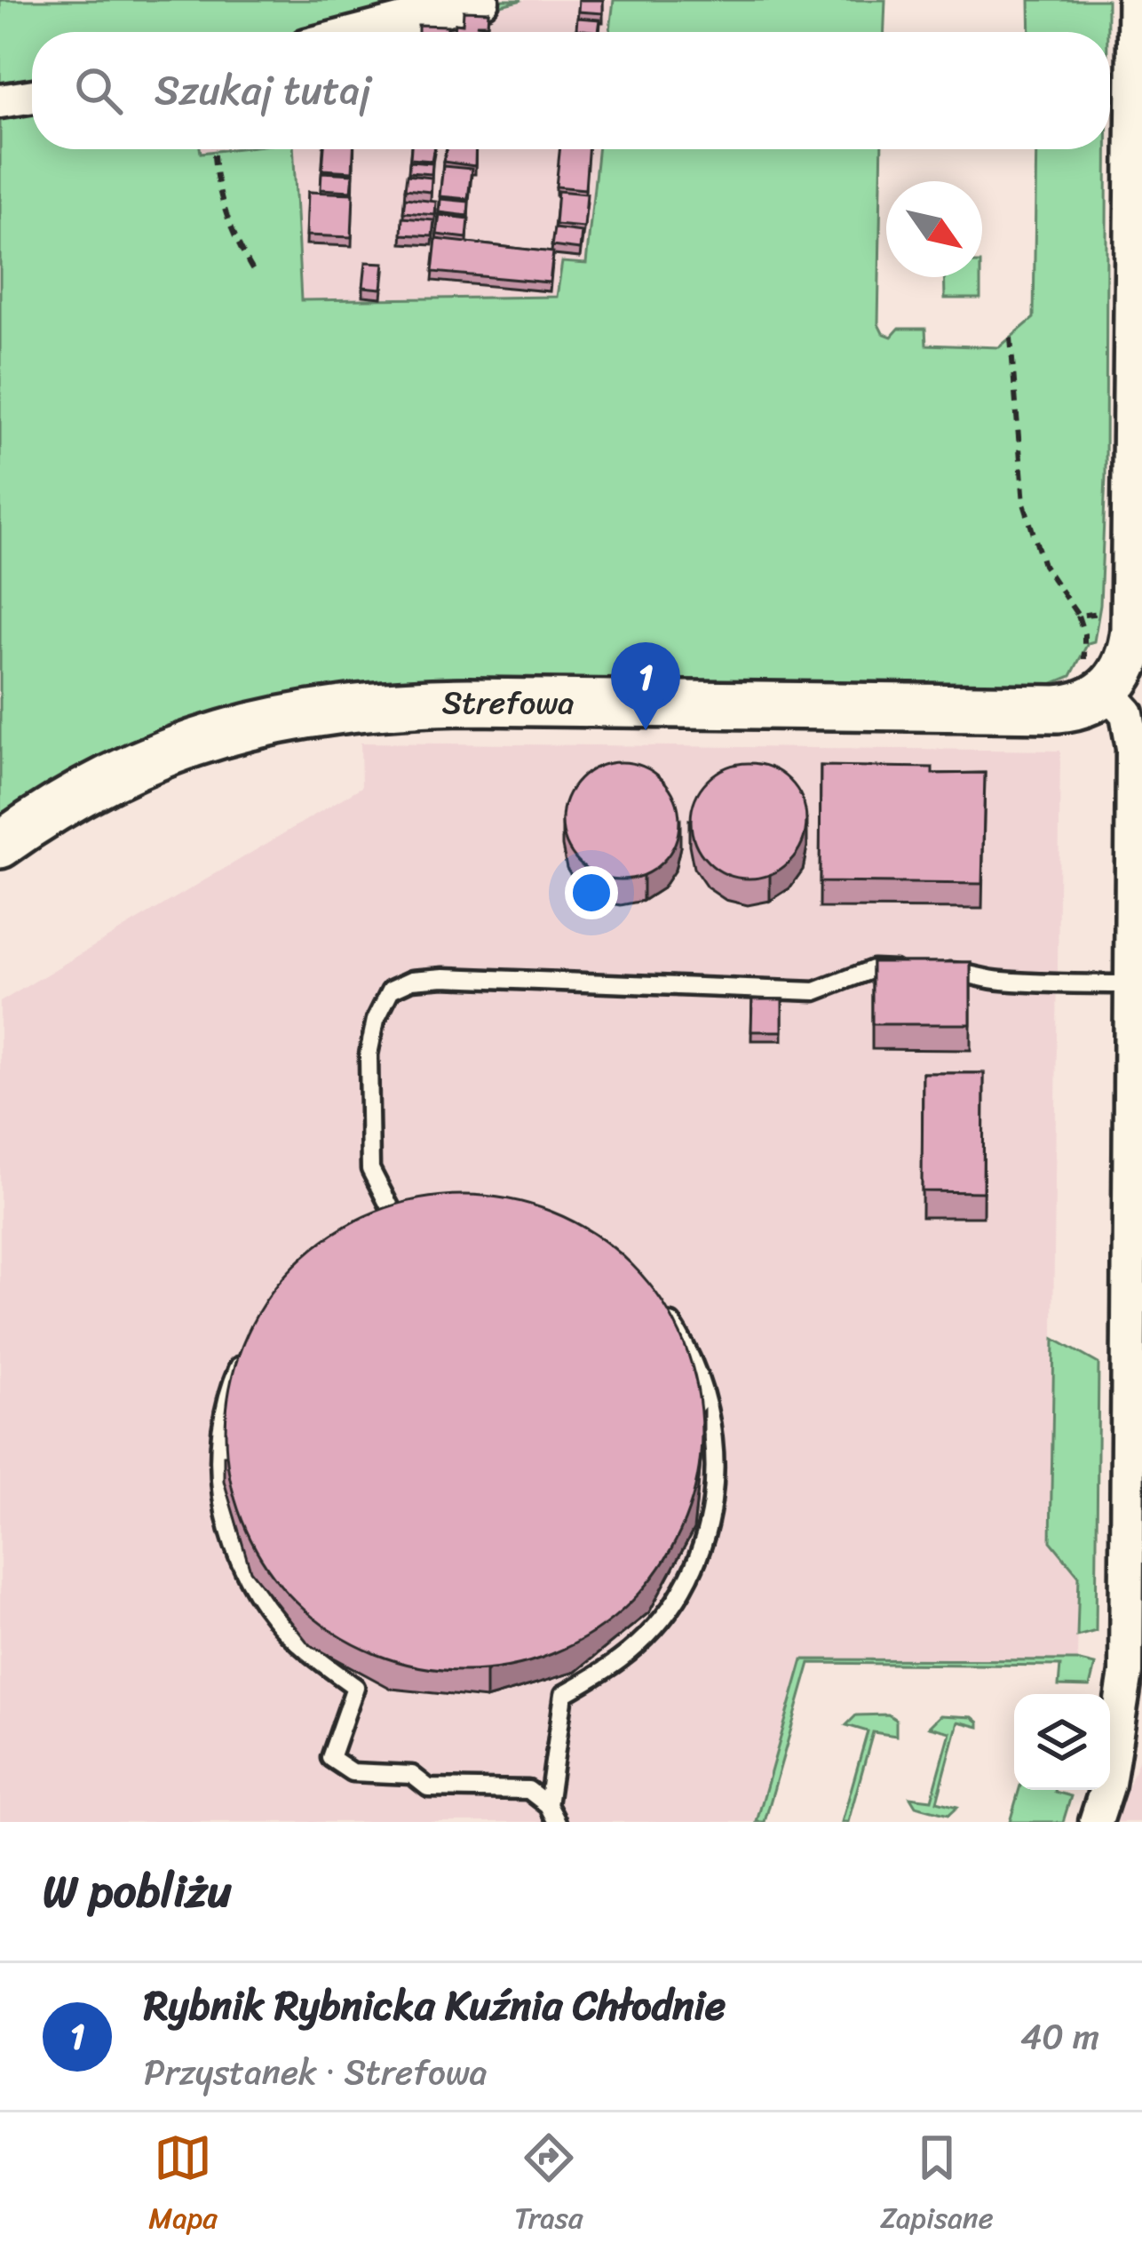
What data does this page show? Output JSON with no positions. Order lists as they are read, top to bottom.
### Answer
{
  "streets": {
    "street": ["Strefowa"]
  },
  "north": "bottom right",
  "page": {
    "search": "Szukaj tutaj",
    "pins": "1",
    "heading": "W pobliżu",
    "list": [
      {
        "mark": "1",
        "name": "Rybnik Rybnicka Kuźnia Chłodnie",
        "note": "Przystanek · Strefowa",
        "value": "40 m"
      }
    ],
    "nav": ["Mapa", "Trasa", "Zapisane"]
  }
}
